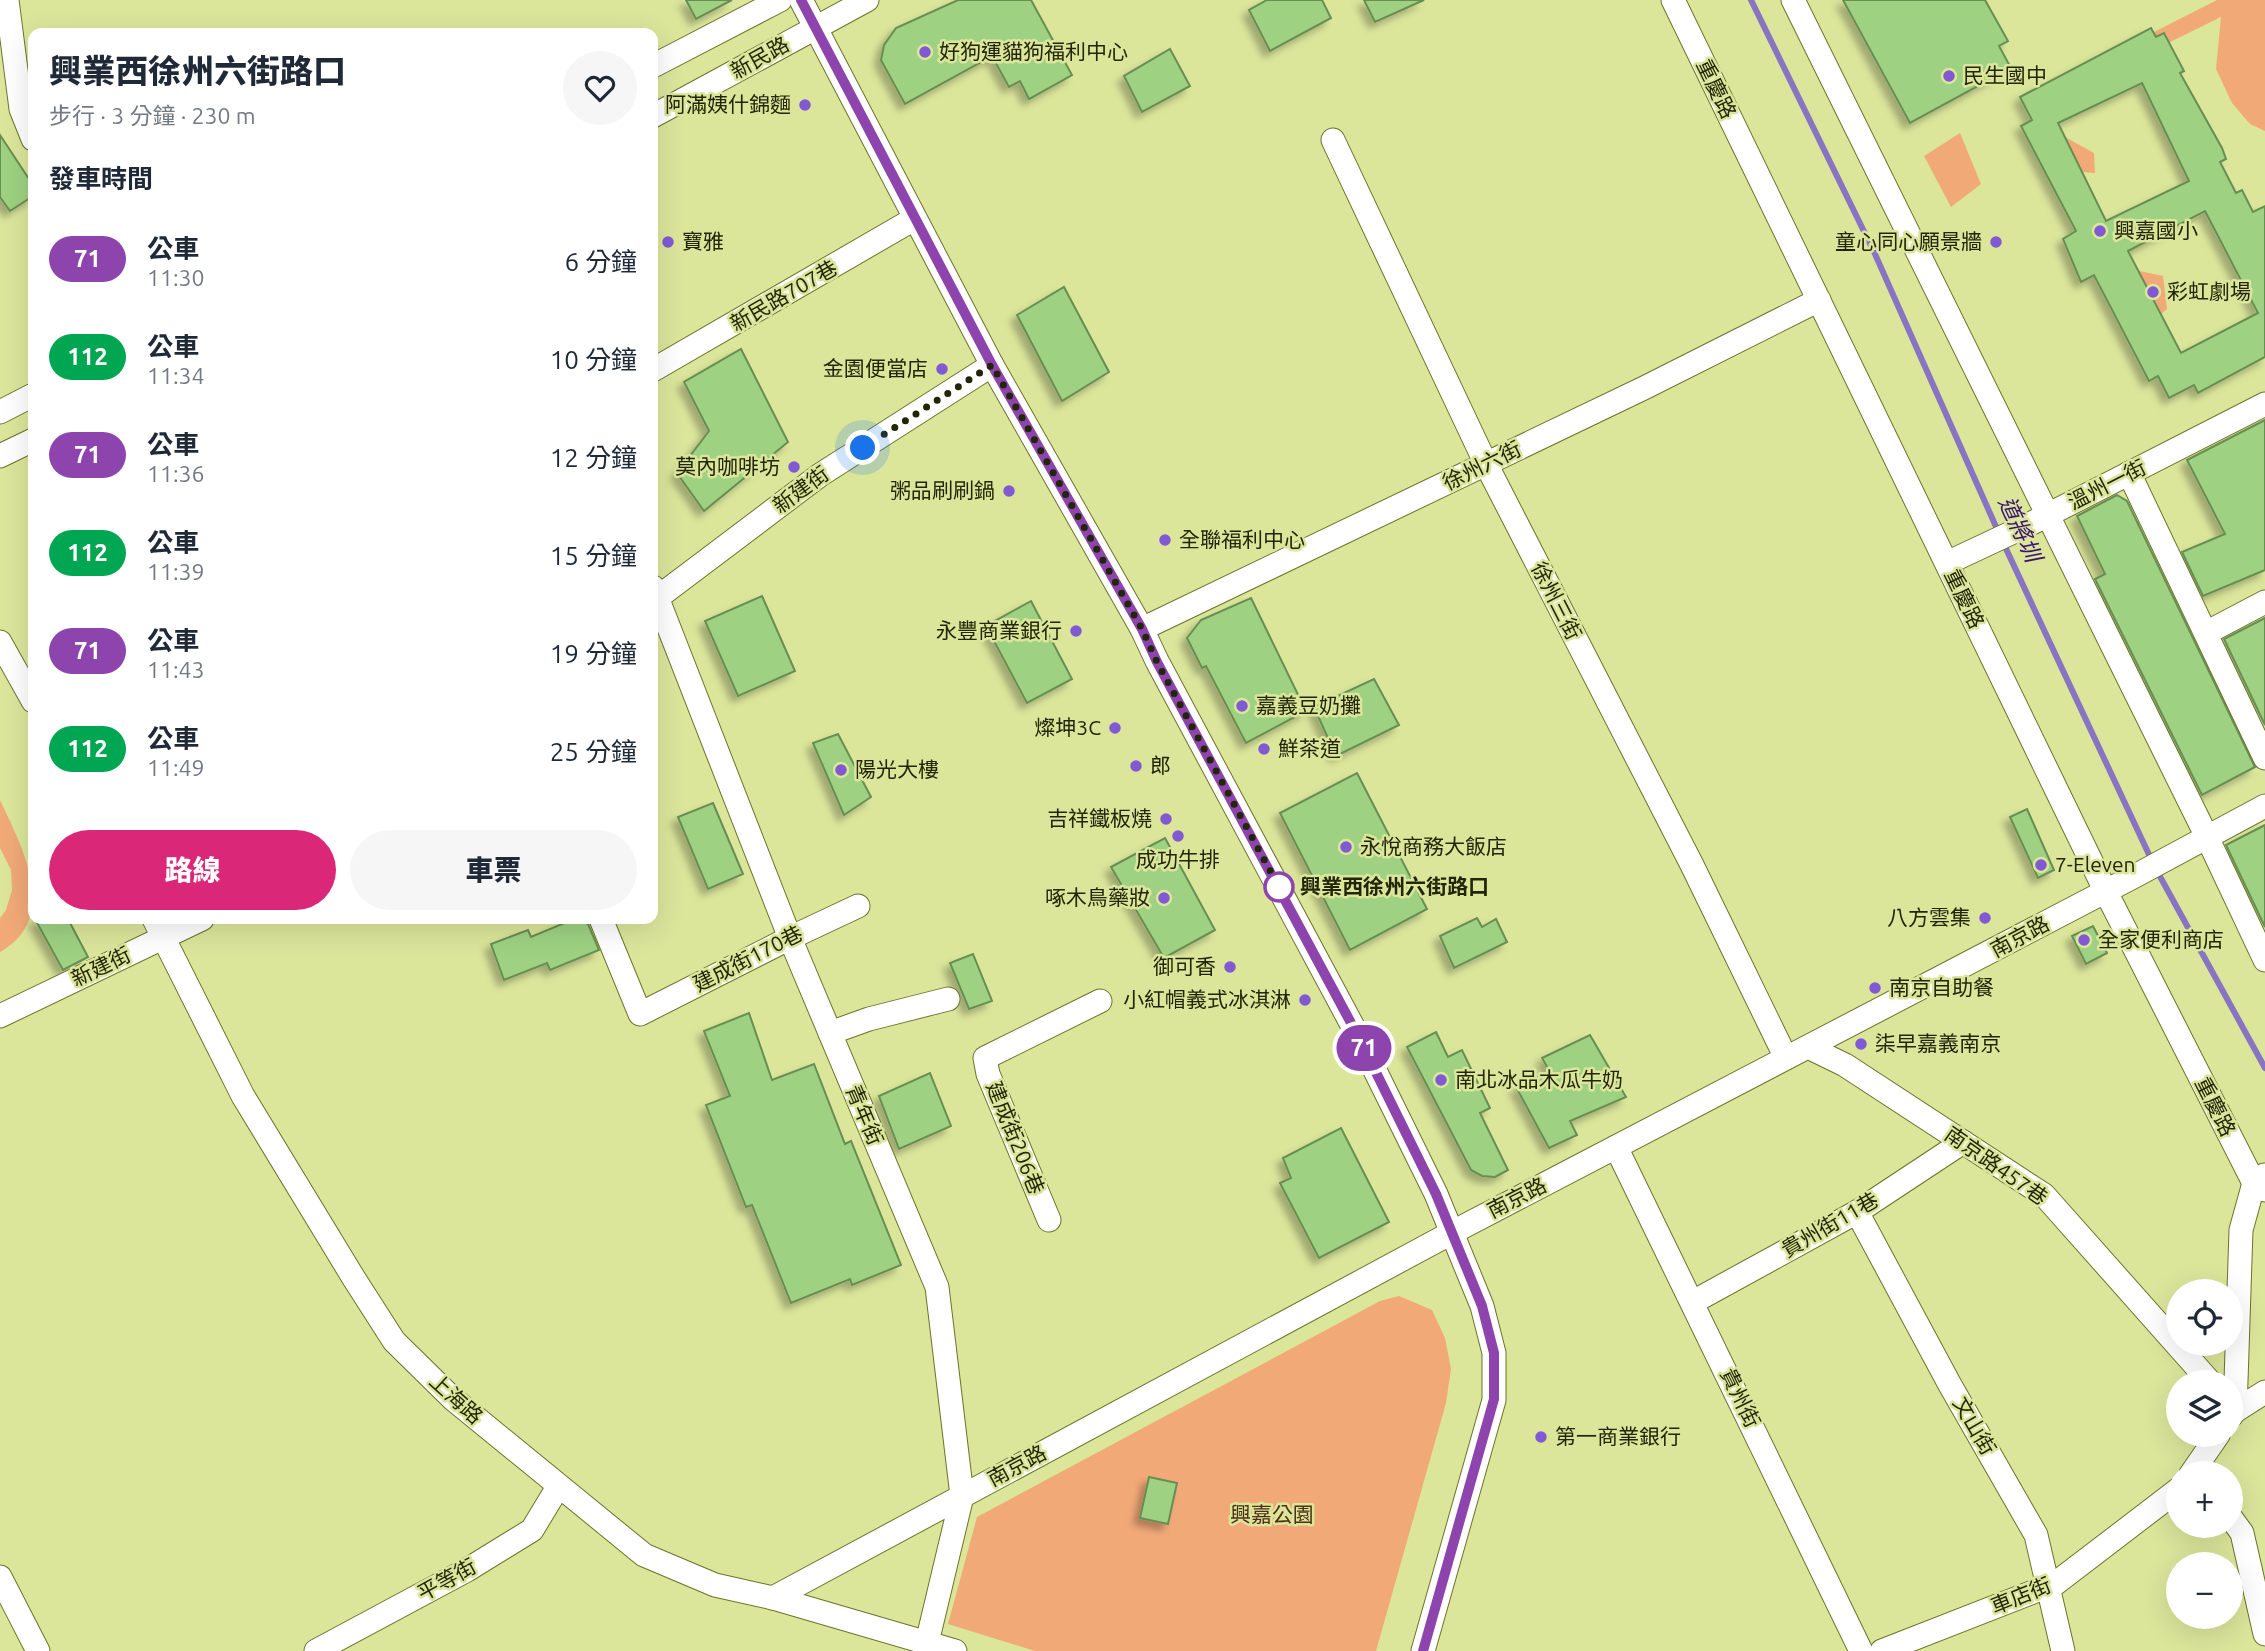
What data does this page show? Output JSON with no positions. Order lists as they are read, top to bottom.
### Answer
{
  "streets": {
    "street": [
      "新民路",
      "重慶路",
      "新民路707巷",
      "徐州六街",
      "溫州一街",
      "新建街",
      "徐州三街",
      "南京路",
      "建成街170巷",
      "青年街",
      "建成街206巷",
      "南京路457巷",
      "貴州街11巷",
      "貴州街",
      "上海路",
      "文山街",
      "平等街",
      "車店街"
    ]
  },
  "crossings": [
    ["重慶路", "徐州六街"],
    ["重慶路", "溫州一街"],
    ["重慶路", "南京路"],
    ["徐州六街", "徐州三街"],
    ["新建街", "上海路"],
    ["徐州三街", "南京路"],
    ["南京路", "青年街"],
    ["南京路", "南京路457巷"],
    ["南京路", "貴州街"],
    ["南京路", "上海路"],
    ["建成街170巷", "青年街"],
    ["青年街", "上海路"],
    ["南京路457巷", "貴州街11巷"],
    ["貴州街11巷", "貴州街"],
    ["貴州街11巷", "文山街"],
    ["上海路", "平等街"],
    ["文山街", "車店街"]
  ],
  "water": ["道將圳"],
  "parks": ["興嘉公園"],
  "places": [
    "好狗運貓狗福利中心",
    "民生國中",
    "阿滿姨什錦麵",
    "興嘉國小",
    "寶雅",
    "童心同心願景牆",
    "彩虹劇場",
    "金園便當店",
    "莫內咖啡坊",
    "粥品刷刷鍋",
    "全聯福利中心",
    "永豐商業銀行",
    "嘉義豆奶攤",
    "燦坤3C",
    "鮮茶道",
    "郎",
    "陽光大樓",
    "吉祥鐵板燒",
    "成功牛排",
    "永悅商務大飯店",
    "7-Eleven",
    "興業西徐州六街路口",
    "啄木鳥藥妝",
    "八方雲集",
    "全家便利商店",
    "御可香",
    "南京自助餐",
    "小紅帽義式冰淇淋",
    "柒早嘉義南京",
    "南北冰品木瓜牛奶",
    "第一商業銀行"
  ],
  "lines": ["bus line 71"],
  "page": {
    "on_map": "71",
    "heading": [
      ["興業西徐州六街路口", "步行 · 3 分鐘 · 230 m"],
      "發車時間"
    ],
    "list": [
      {
        "mark": "71",
        "name": "公車",
        "note": "11:30",
        "value": "6 分鐘"
      },
      {
        "mark": "112",
        "name": "公車",
        "note": "11:34",
        "value": "10 分鐘"
      },
      {
        "mark": "71",
        "name": "公車",
        "note": "11:36",
        "value": "12 分鐘"
      },
      {
        "mark": "112",
        "name": "公車",
        "note": "11:39",
        "value": "15 分鐘"
      },
      {
        "mark": "71",
        "name": "公車",
        "note": "11:43",
        "value": "19 分鐘"
      },
      {
        "mark": "112",
        "name": "公車",
        "note": "11:49",
        "value": "25 分鐘"
      }
    ],
    "buttons": ["路線", "車票"],
    "map_buttons": ["+", "−"]
  }
}
